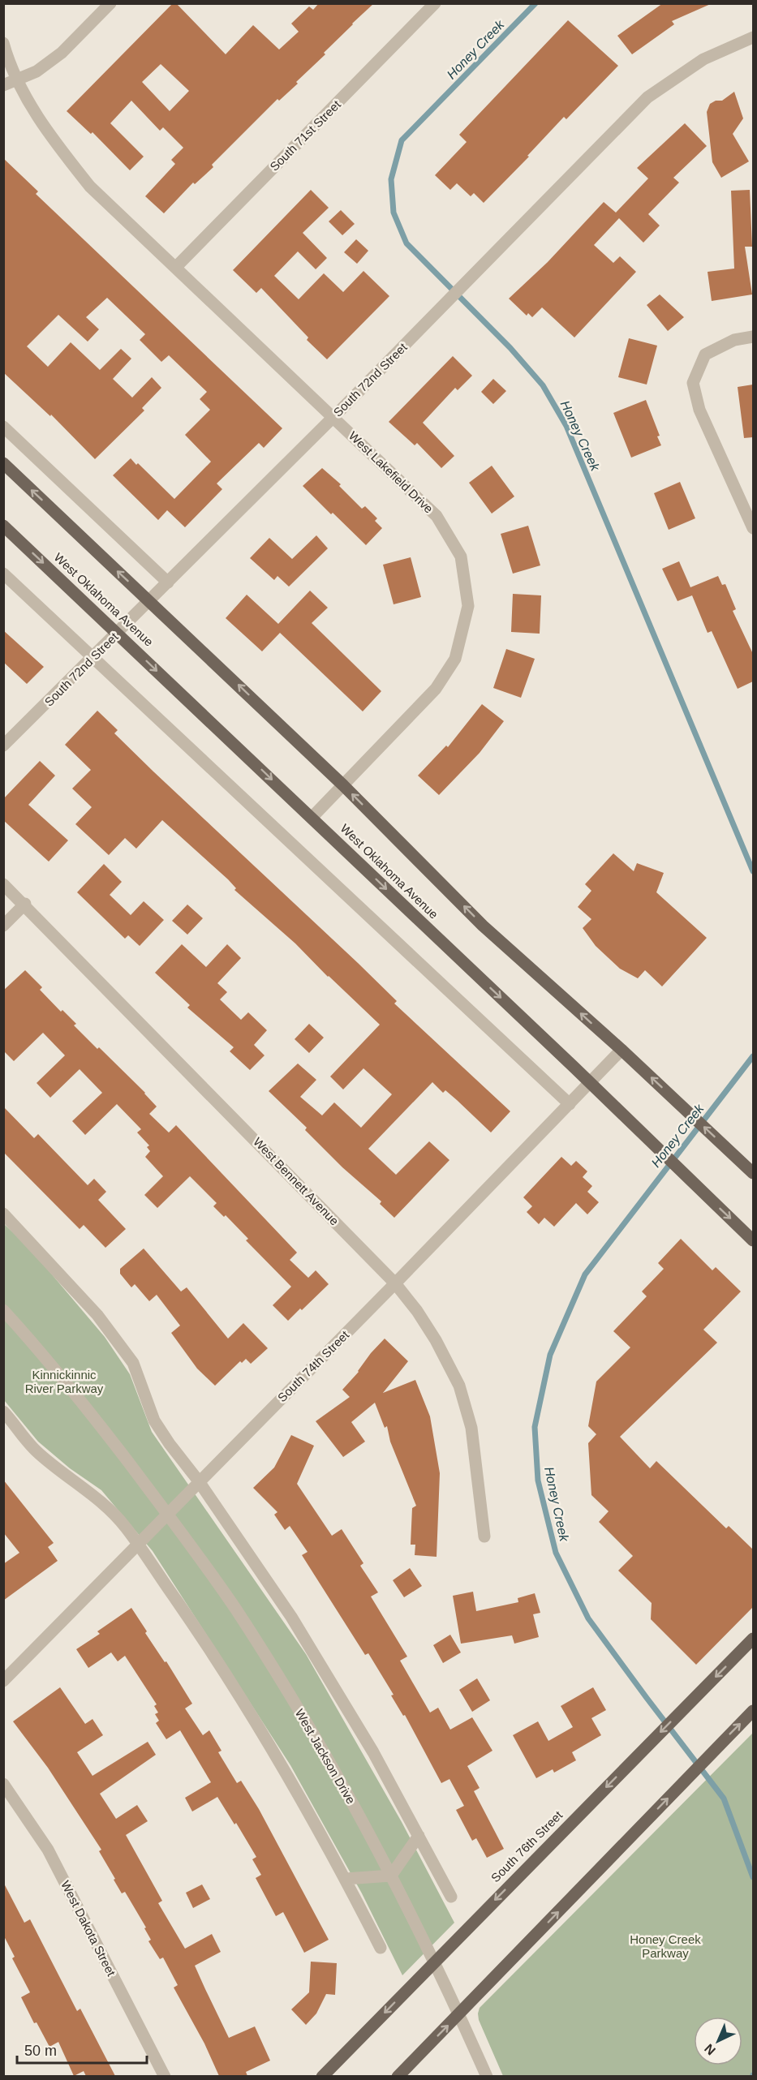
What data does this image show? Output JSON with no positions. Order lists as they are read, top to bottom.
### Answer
{
  "streets": {
    "main road": ["West Oklahoma Avenue", "South 76th Street"],
    "street": [
      "South 71st Street",
      "South 72nd Street",
      "West Lakefield Drive",
      "West Bennett Avenue",
      "South 74th Street",
      "West Jackson Drive",
      "West Dakota Street"
    ]
  },
  "crossings": [
    ["South 71st Street", "West Lakefield Drive"],
    ["South 72nd Street", "West Lakefield Drive"],
    ["South 72nd Street", "West Oklahoma Avenue"],
    ["West Lakefield Drive", "West Oklahoma Avenue"],
    ["West Oklahoma Avenue", "South 74th Street"],
    ["West Bennett Avenue", "South 74th Street"],
    ["South 74th Street", "West Jackson Drive"],
    ["West Jackson Drive", "South 76th Street"]
  ],
  "water": ["Honey Creek"],
  "parks": ["Kinnickinnic River Parkway", "Honey Creek Parkway"],
  "scale_bar": "50 m",
  "north": "bottom left"
}
